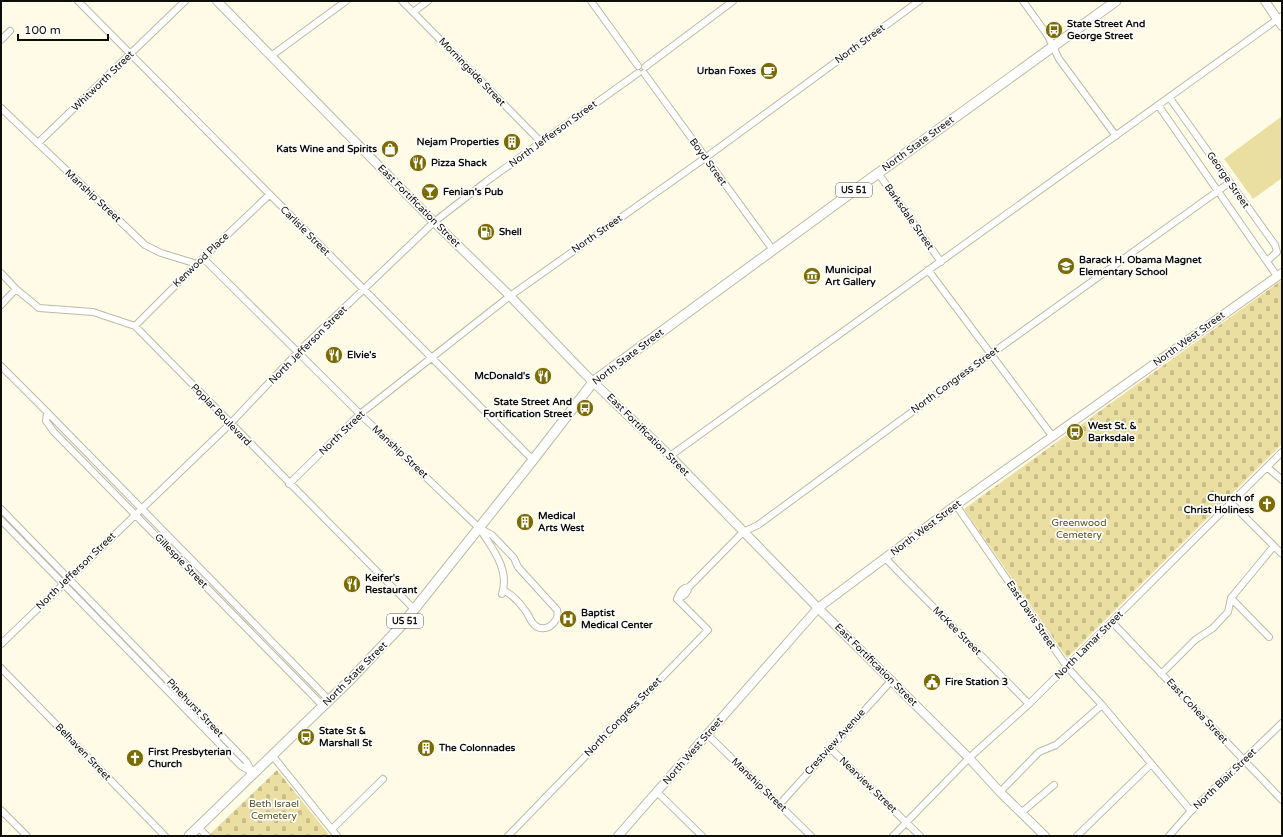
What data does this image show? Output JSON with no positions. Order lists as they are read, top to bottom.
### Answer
{
  "streets": {
    "main road": ["North State Street", "US 51"],
    "street": [
      "North Street",
      "Morningside Street",
      "Whitworth Street",
      "North Jefferson Street",
      "Boyd Street",
      "George Street",
      "Manship Street",
      "East Fortification Street",
      "Barksdale Street",
      "Carlisle Street",
      "Kenwood Place",
      "North West Street",
      "North Congress Street",
      "Poplar Boulevard",
      "Gillespie Street",
      "East Davis Street",
      "McKee Street",
      "North Lamar Street",
      "Pinehurst Street",
      "East Cohea Street",
      "Crestview Avenue",
      "Belhaven Street",
      "North Blair Street",
      "Nearview Street"
    ]
  },
  "crossings": [
    ["North Street", "Boyd Street"],
    ["North Street", "Manship Street"],
    ["North Street", "East Fortification Street"],
    ["North Street", "Carlisle Street"],
    ["North Street", "Poplar Boulevard"],
    ["Morningside Street", "North Jefferson Street"],
    ["Whitworth Street", "Manship Street"],
    ["Whitworth Street", "Carlisle Street"],
    ["North Jefferson Street", "Boyd Street"],
    ["North Jefferson Street", "Manship Street"],
    ["North Jefferson Street", "East Fortification Street"],
    ["North Jefferson Street", "Carlisle Street"],
    ["North Jefferson Street", "Poplar Boulevard"],
    ["North Jefferson Street", "Gillespie Street"],
    ["North Jefferson Street", "Pinehurst Street"],
    ["North State Street", "Boyd Street"],
    ["North State Street", "Manship Street"],
    ["North State Street", "East Fortification Street"],
    ["North State Street", "Barksdale Street"],
    ["North State Street", "Carlisle Street"],
    ["North State Street", "Poplar Boulevard"],
    ["North State Street", "Gillespie Street"],
    ["North State Street", "Pinehurst Street"],
    ["George Street", "North West Street"],
    ["George Street", "North Congress Street"],
    ["Manship Street", "Kenwood Place"],
    ["Manship Street", "North West Street"],
    ["Manship Street", "Crestview Avenue"],
    ["East Fortification Street", "North West Street"],
    ["East Fortification Street", "North Congress Street"],
    ["East Fortification Street", "North Lamar Street"],
    ["East Fortification Street", "Crestview Avenue"],
    ["Carlisle Street", "Kenwood Place"],
    ["Kenwood Place", "Poplar Boulevard"],
    ["North West Street", "East Davis Street"],
    ["North West Street", "McKee Street"],
    ["East Davis Street", "North Lamar Street"],
    ["East Davis Street", "North Blair Street"],
    ["McKee Street", "North Lamar Street"],
    ["North Lamar Street", "East Cohea Street"],
    ["North Lamar Street", "Nearview Street"],
    ["East Cohea Street", "North Blair Street"],
    ["Crestview Avenue", "Nearview Street"]
  ],
  "parks": ["Greenwood Cemetery", "Beth Israel Cemetery"],
  "places": {
    "bus stop": [
      "State Street And George Street",
      "State Street And Fortification Street",
      "West St. & Barksdale",
      "State St & Marshall St"
    ],
    "cafe": ["Urban Foxes"],
    "building": ["Nejam Properties", "Medical Arts West", "The Colonnades"],
    "shop": ["Kats Wine and Spirits"],
    "restaurant": [
      "Pizza Shack",
      "Elvie's",
      "McDonald's",
      "Keifer's Restaurant"
    ],
    "bar": ["Fenian's Pub"],
    "fuel station": ["Shell"],
    "school or university": ["Barack H. Obama Magnet Elementary School"],
    "museum": ["Municipal Art Gallery"],
    "church": ["Church of Christ Holiness", "First Presbyterian Church"],
    "hospital": ["Baptist Medical Center"],
    "public building": ["Fire Station 3"]
  },
  "scale_bar": "100 m"
}
